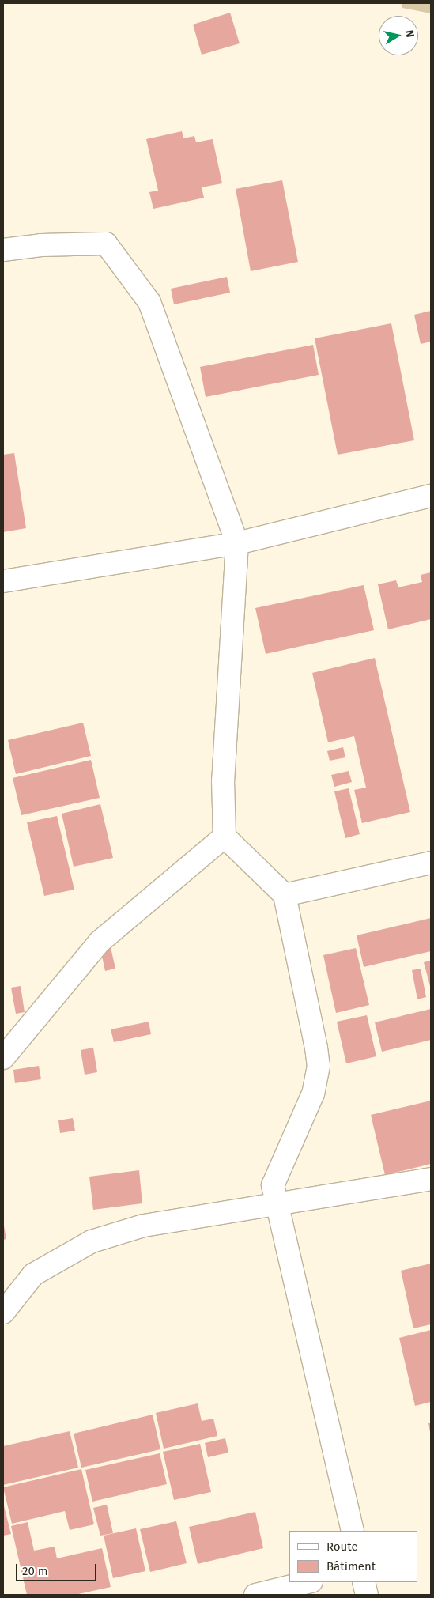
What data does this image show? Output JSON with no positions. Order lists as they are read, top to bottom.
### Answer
{
  "legend": ["Route", "Bâtiment"],
  "scale_bar": "20 m",
  "north": "right"
}
